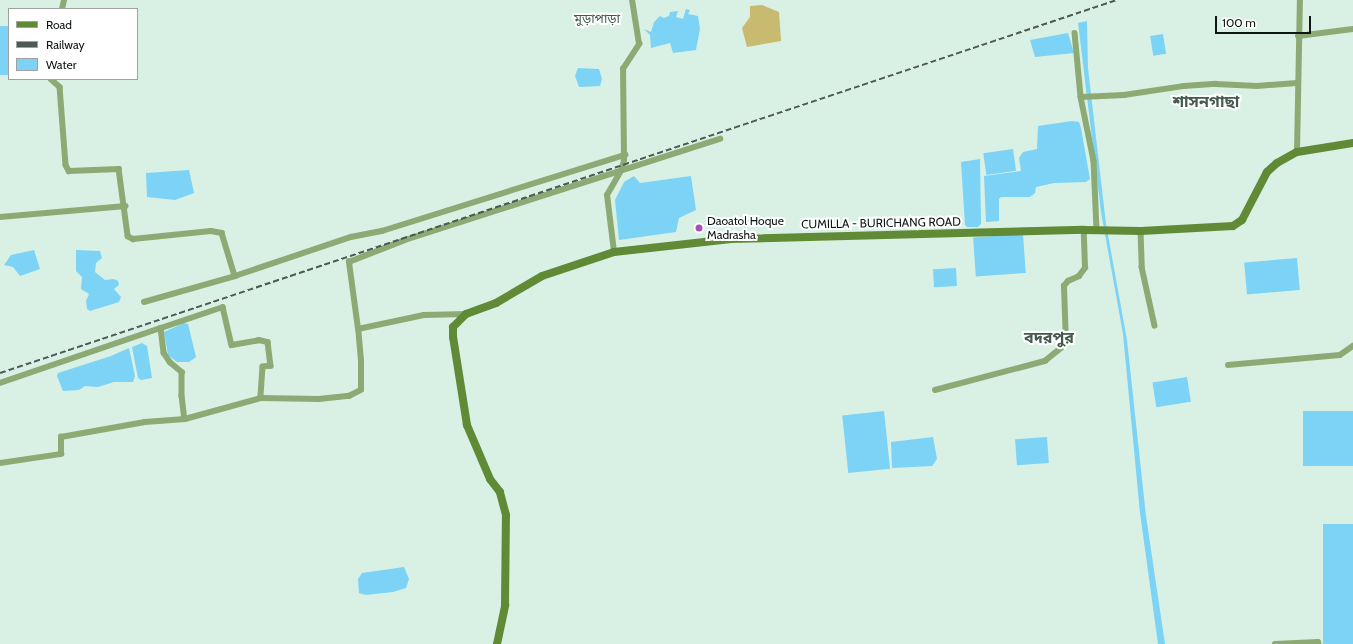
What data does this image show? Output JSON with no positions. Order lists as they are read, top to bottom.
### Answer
{
  "streets": {
    "main road": ["CUMILLA - BURICHANG ROAD"]
  },
  "districts": ["মুড়াপাড়া", "শাসনগাছা", "বদরপুর"],
  "places": ["Daoatol Hoque Madrasha"],
  "legend": ["Road", "Railway", "Water"],
  "scale_bar": "100 m"
}
